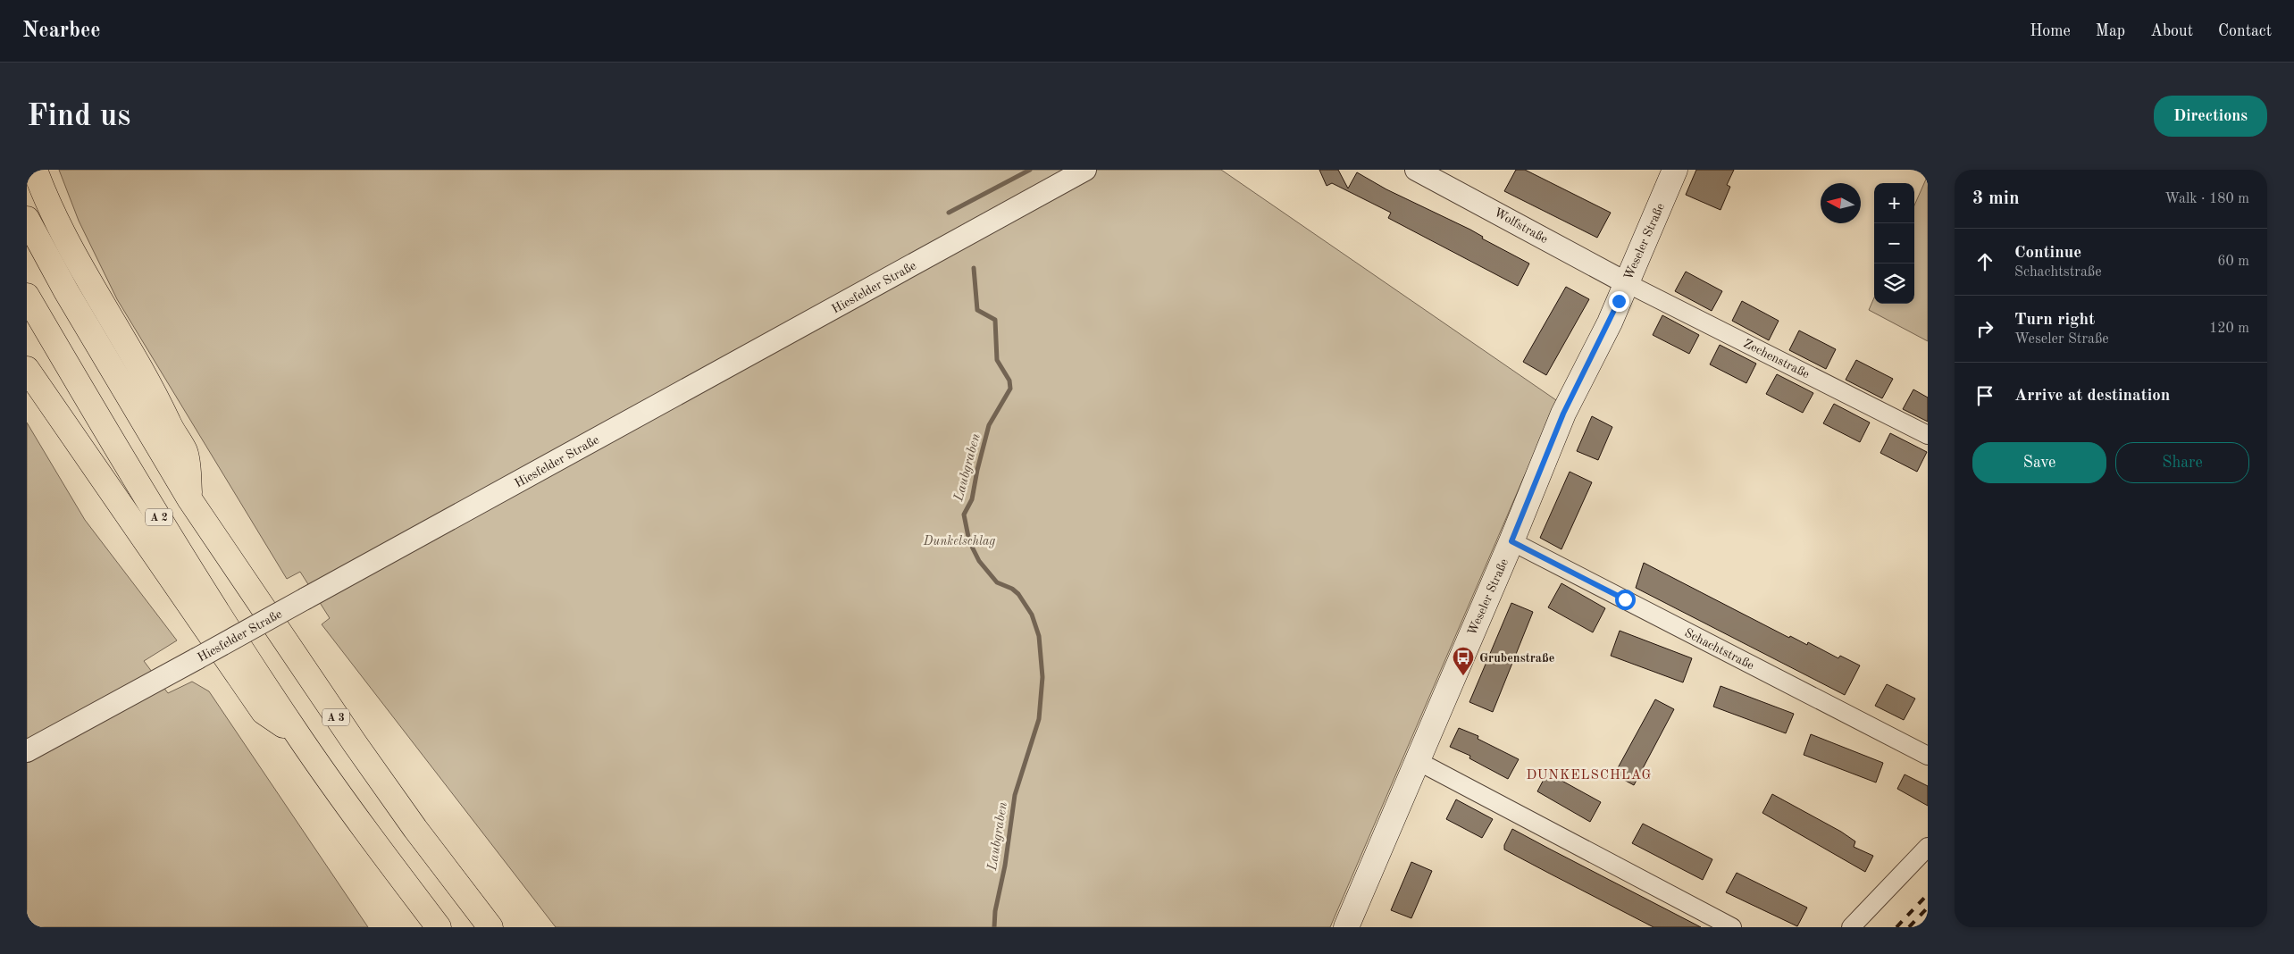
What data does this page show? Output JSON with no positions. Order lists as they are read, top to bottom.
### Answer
{
  "streets": {
    "highway": ["A 2", "A 3"],
    "main road": ["Weseler Straße"],
    "street": [
      "Wolfstraße",
      "Hiesfelder Straße",
      "Zechenstraße",
      "Schachtstraße"
    ]
  },
  "crossings": [
    ["Wolfstraße", "Weseler Straße"],
    ["Wolfstraße", "Zechenstraße"],
    ["Weseler Straße", "Zechenstraße"],
    ["Weseler Straße", "Schachtstraße"]
  ],
  "districts": ["DUNKELSCHLAG"],
  "water": ["Laubgraben"],
  "parks": ["Dunkelschlag"],
  "places": {
    "bus stop": ["Grubenstraße"]
  },
  "north": "left",
  "page": {
    "header": "Nearbee",
    "nav": [
      "Home",
      "Map",
      "About",
      "Contact"
    ],
    "buttons": [
      "Directions",
      ["Save", "Share"]
    ],
    "title": "Find us",
    "heading": ["3 min", "Walk · 180 m"],
    "map_buttons": ["+", "−"],
    "list": [
      ["Continue", "Schachtstraße", "60 m"],
      ["Turn right", "Weseler Straße", "120 m"],
      "Arrive at destination"
    ]
  }
}
